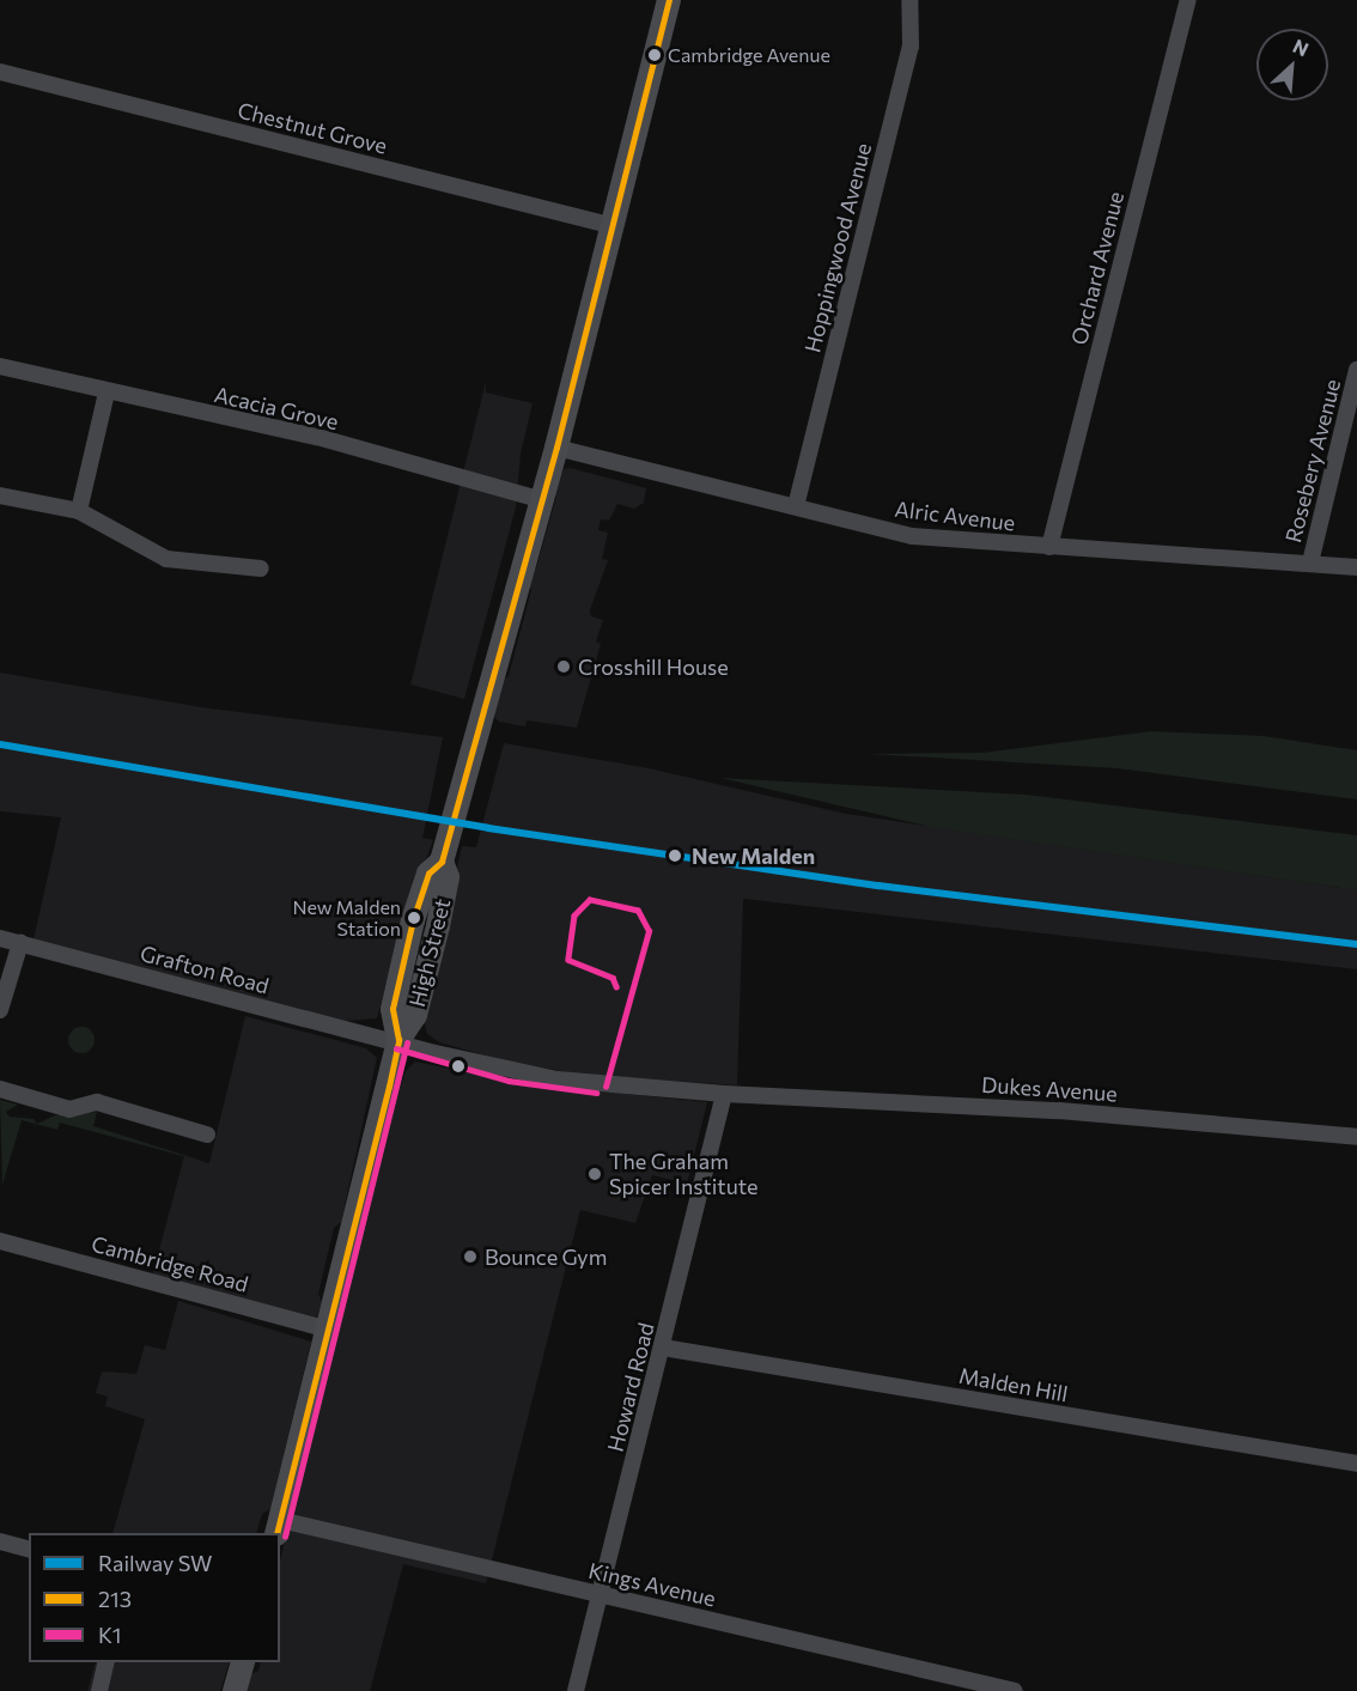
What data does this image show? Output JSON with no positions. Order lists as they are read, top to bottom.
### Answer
{
  "streets": {
    "main road": ["High Street"],
    "street": [
      "Chestnut Grove",
      "Hoppingwood Avenue",
      "Orchard Avenue",
      "Acacia Grove",
      "Rosebery Avenue",
      "Alric Avenue",
      "Grafton Road",
      "Dukes Avenue",
      "Cambridge Road",
      "Malden Hill",
      "Howard Road",
      "Kings Avenue"
    ]
  },
  "crossings": [
    ["Chestnut Grove", "High Street"],
    ["Hoppingwood Avenue", "Alric Avenue"],
    ["Orchard Avenue", "Alric Avenue"],
    ["Acacia Grove", "High Street"],
    ["Rosebery Avenue", "Alric Avenue"],
    ["Alric Avenue", "High Street"],
    ["High Street", "Grafton Road"],
    ["High Street", "Dukes Avenue"],
    ["High Street", "Cambridge Road"],
    ["High Street", "Kings Avenue"],
    ["Grafton Road", "Dukes Avenue"],
    ["Dukes Avenue", "Howard Road"],
    ["Malden Hill", "Howard Road"],
    ["Howard Road", "Kings Avenue"]
  ],
  "places": [
    "Cambridge Avenue",
    "Crosshill House",
    "New Malden",
    "New Malden Station",
    "The Graham Spicer Institute",
    "Bounce Gym"
  ],
  "lines": ["transit line 213", "rail line SW", "transit line K1"],
  "legend": ["Railway SW", "213", "K1"],
  "north": "top right"
}
